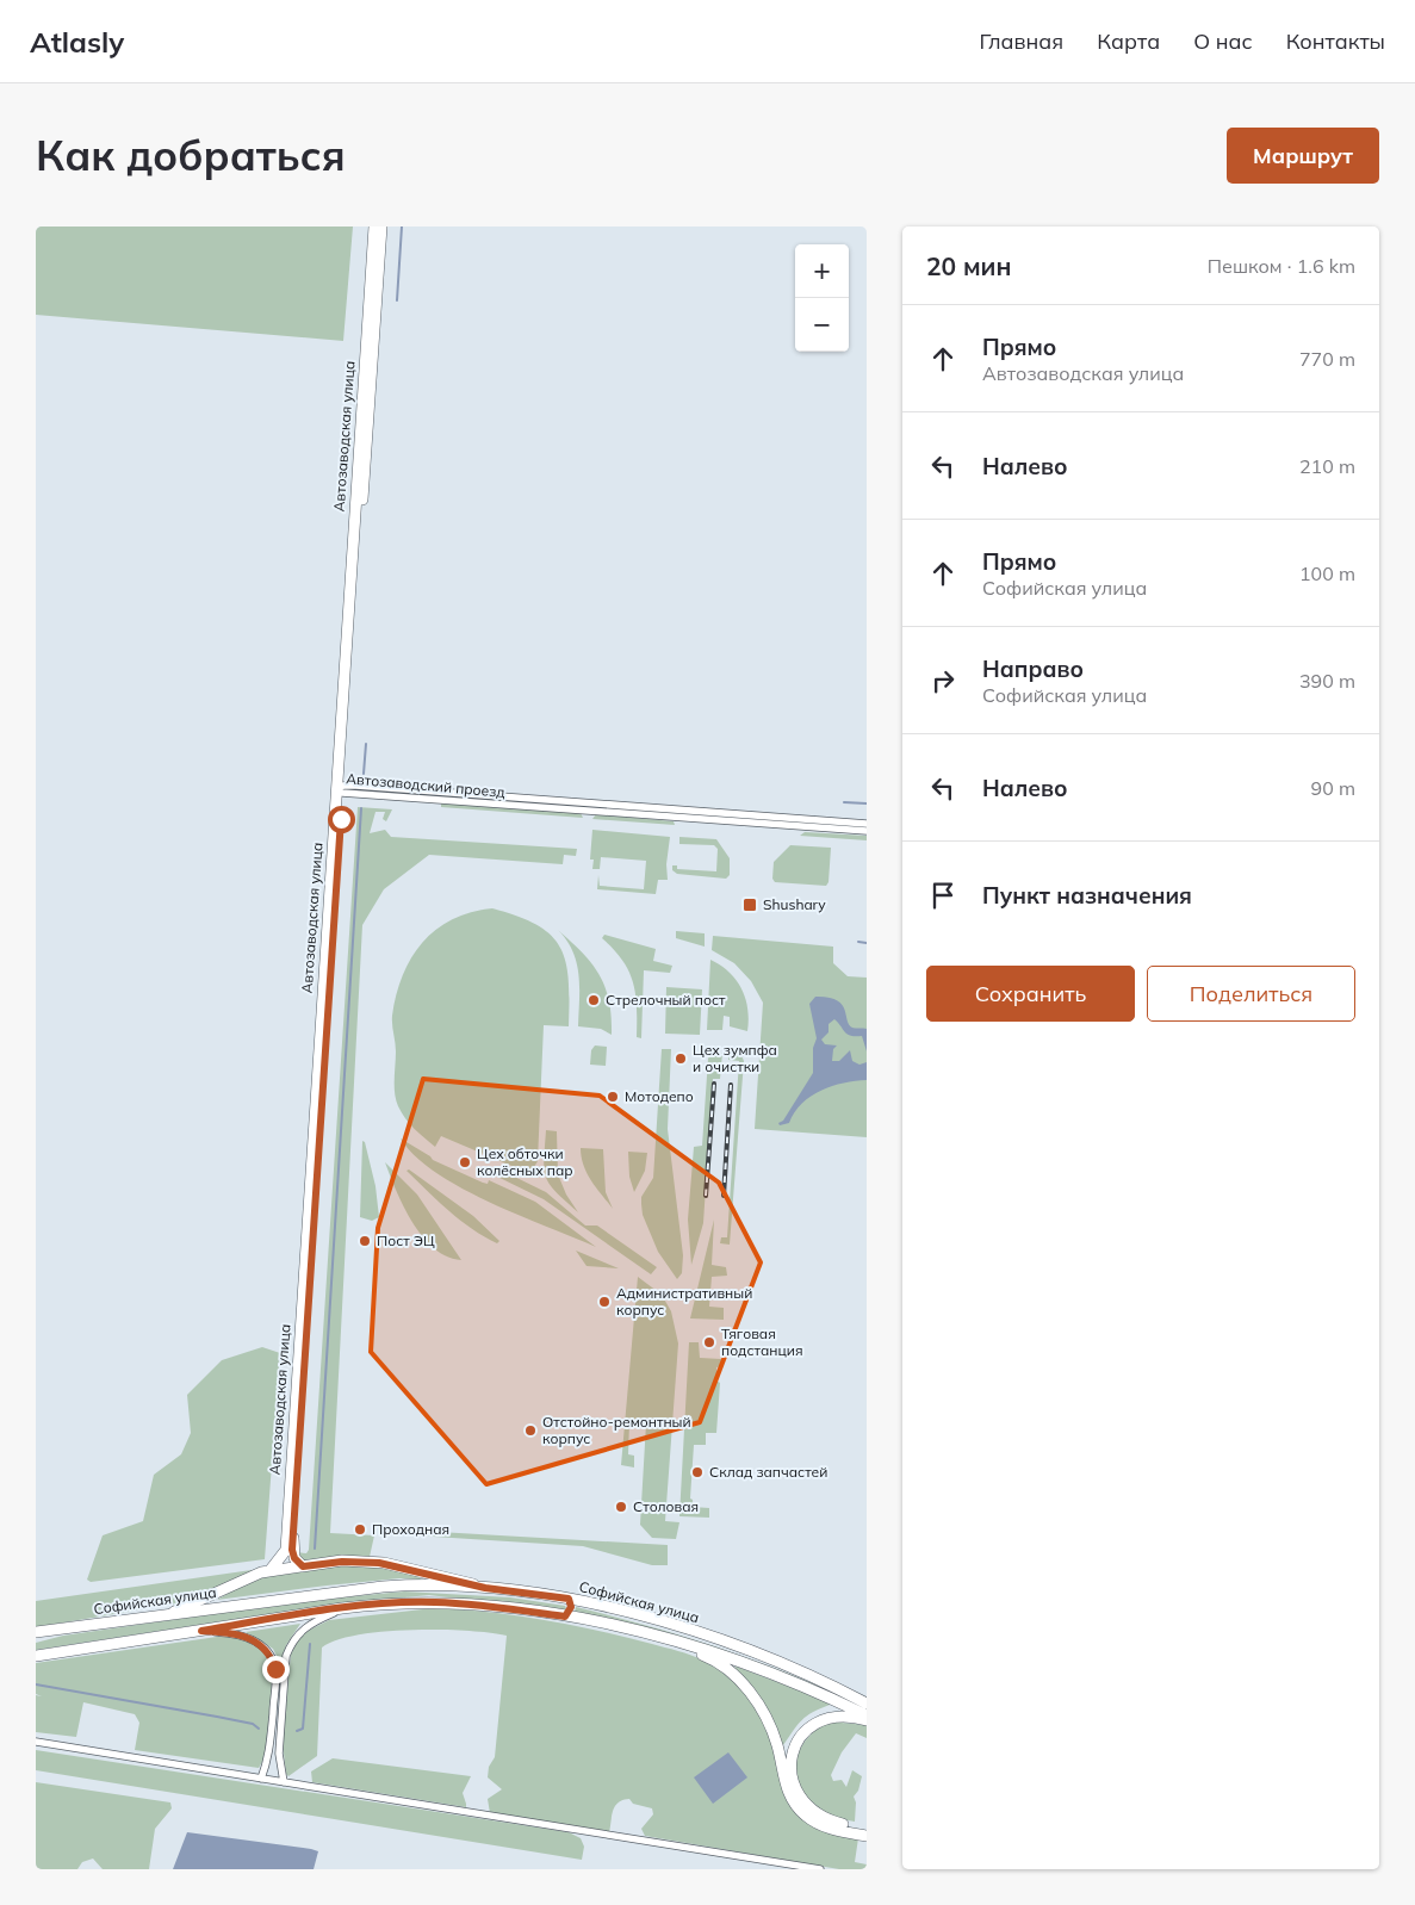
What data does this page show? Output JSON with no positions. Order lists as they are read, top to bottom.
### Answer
{
  "streets": {
    "street": ["Автозаводская улица", "Автозаводский проезд", "Софийская улица"]
  },
  "crossings": [
    ["Автозаводская улица", "Автозаводский проезд"]
  ],
  "places": {
    "transit": ["Shushary"],
    "other": [
      "Стрелочный пост",
      "Цех зумпфа и очистки",
      "Мотодепо",
      "Цех обточки колёсных пар",
      "Пост ЭЦ",
      "Административный корпус",
      "Тяговая подстанция",
      "Отстойно-ремонтный корпус",
      "Склад запчастей",
      "Столовая",
      "Проходная"
    ]
  },
  "page": {
    "header": "Atlasly",
    "nav": [
      "Главная",
      "Карта",
      "О нас",
      "Контакты"
    ],
    "buttons": [
      "Маршрут",
      ["Сохранить", "Поделиться"]
    ],
    "title": "Как добраться",
    "heading": ["20 мин", "Пешком · 1.6 km"],
    "map_buttons": ["+", "−"],
    "list": [
      ["Прямо", "Автозаводская улица", "770 m"],
      ["Налево", "210 m"],
      ["Прямо", "Софийская улица", "100 m"],
      ["Направо", "Софийская улица", "390 m"],
      ["Налево", "90 m"],
      "Пункт назначения"
    ]
  }
}
